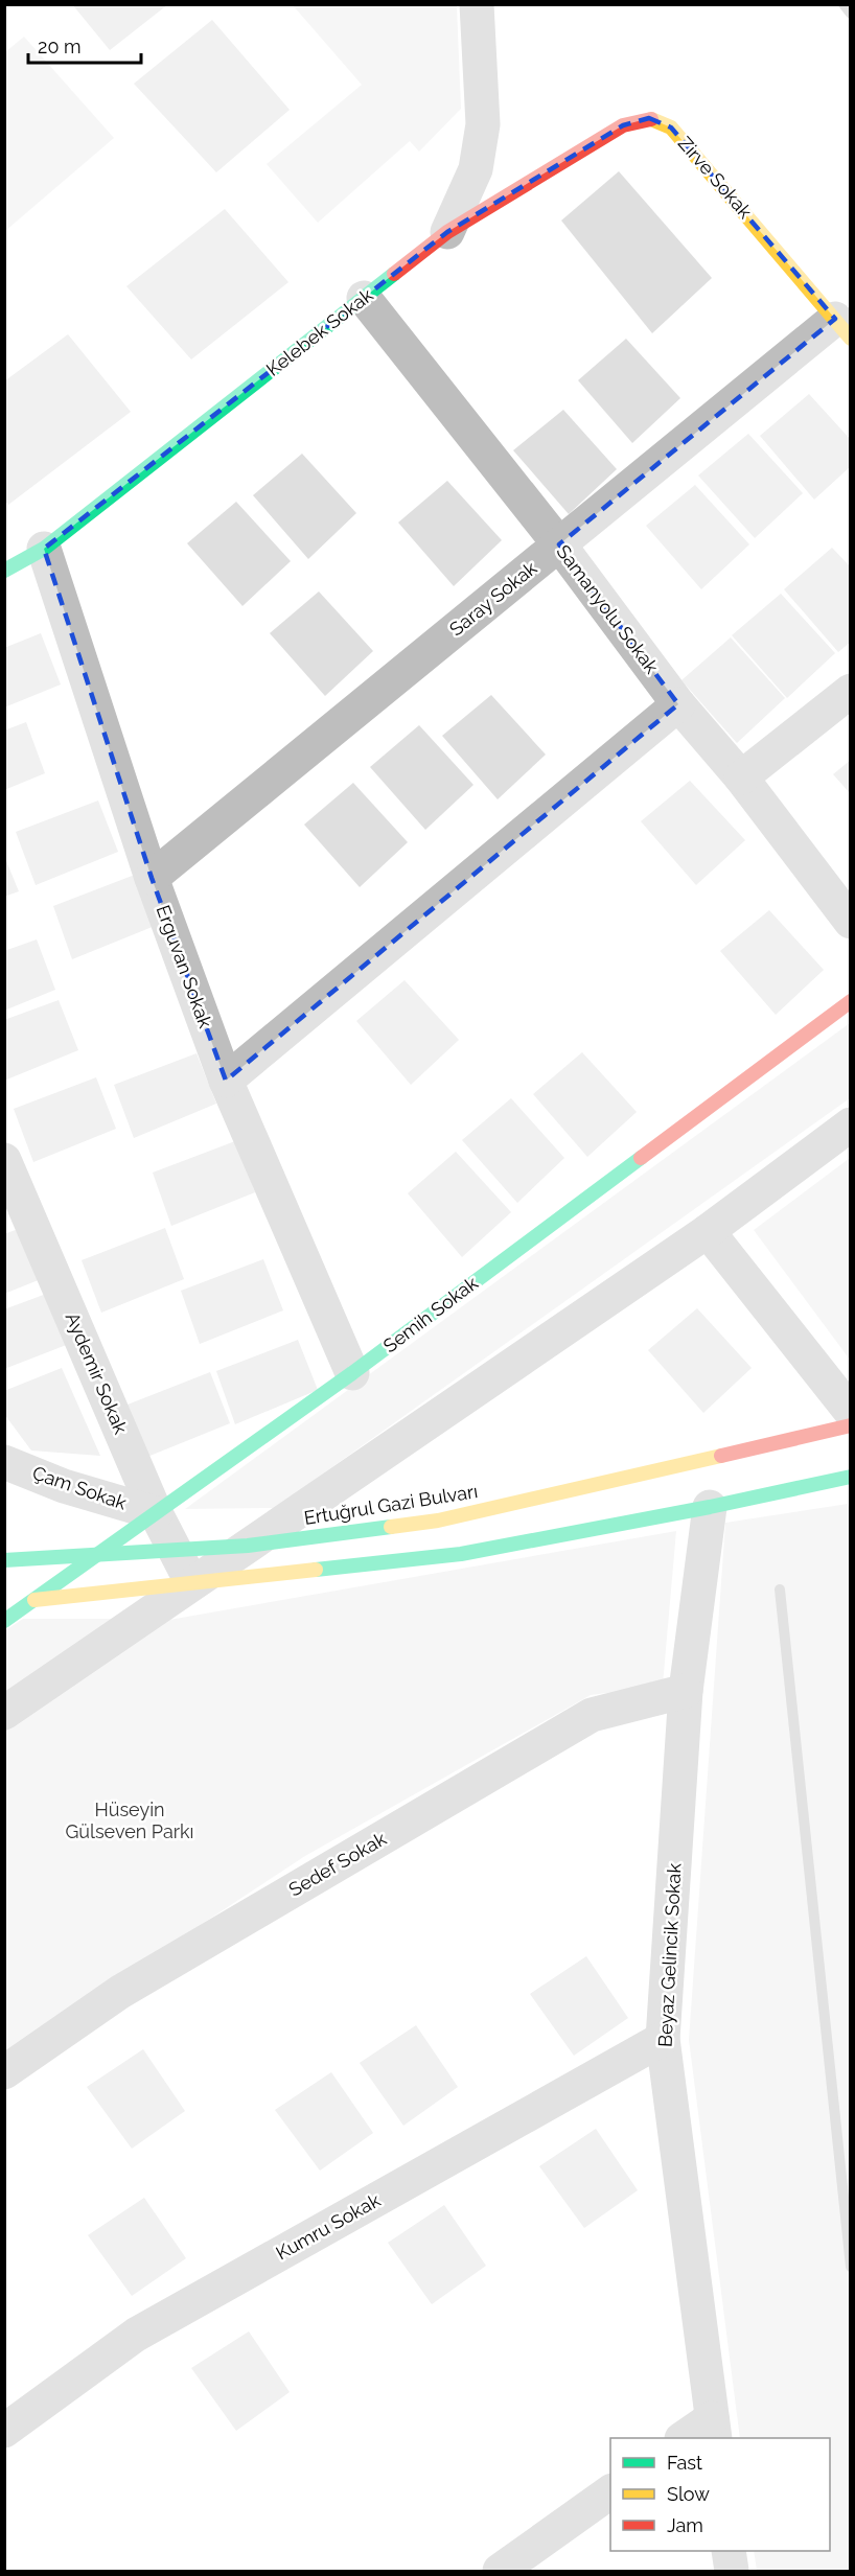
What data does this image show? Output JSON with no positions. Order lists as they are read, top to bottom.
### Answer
{
  "streets": {
    "street": [
      "Zirve Sokak",
      "Kelebek Sokak",
      "Saray Sokak",
      "Samanyolu Sokak",
      "Erguvan Sokak",
      "Semih Sokak",
      "Aydemir Sokak",
      "Çam Sokak",
      "Ertuğrul Gazi Bulvarı",
      "Sedef Sokak",
      "Beyaz Gelincik Sokak",
      "Kumru Sokak"
    ]
  },
  "crossings": [
    ["Zirve Sokak", "Kelebek Sokak"],
    ["Zirve Sokak", "Saray Sokak"],
    ["Kelebek Sokak", "Samanyolu Sokak"],
    ["Kelebek Sokak", "Erguvan Sokak"],
    ["Saray Sokak", "Samanyolu Sokak"],
    ["Saray Sokak", "Erguvan Sokak"],
    ["Erguvan Sokak", "Semih Sokak"],
    ["Semih Sokak", "Aydemir Sokak"],
    ["Semih Sokak", "Çam Sokak"],
    ["Semih Sokak", "Ertuğrul Gazi Bulvarı"],
    ["Aydemir Sokak", "Çam Sokak"],
    ["Aydemir Sokak", "Ertuğrul Gazi Bulvarı"],
    ["Sedef Sokak", "Beyaz Gelincik Sokak"],
    ["Beyaz Gelincik Sokak", "Kumru Sokak"]
  ],
  "parks": ["Hüseyin Gülseven Parkı"],
  "legend": ["Fast", "Slow", "Jam"],
  "scale_bar": "20 m"
}
